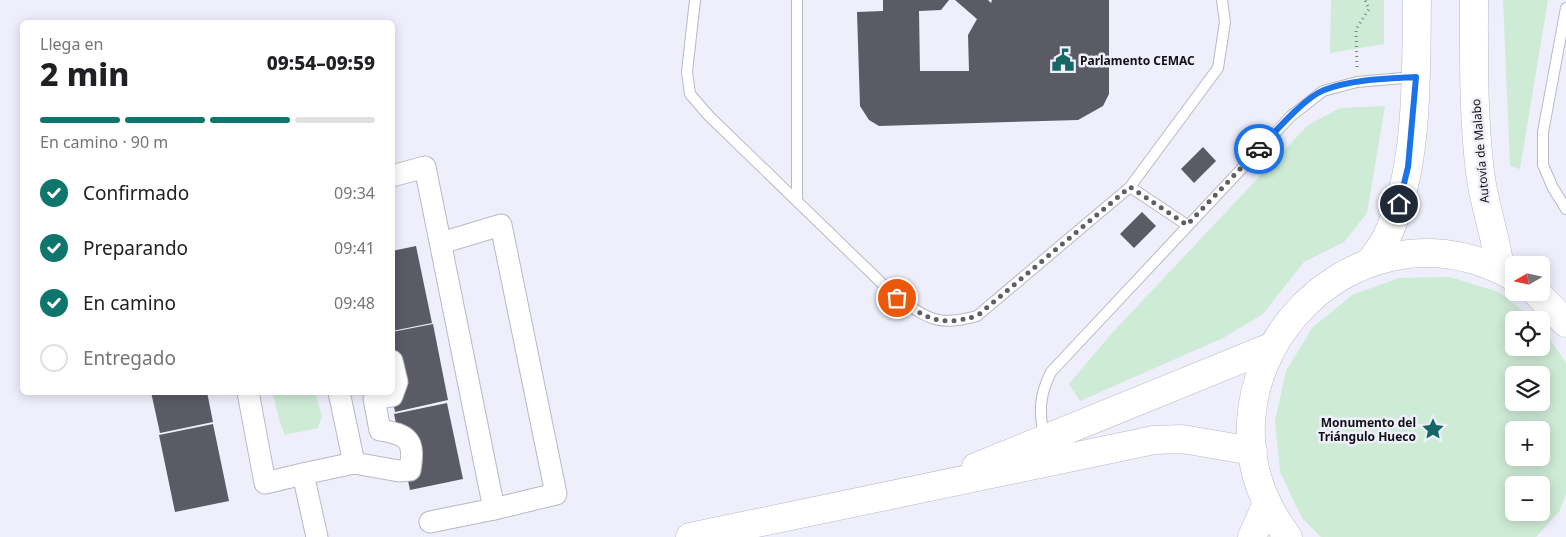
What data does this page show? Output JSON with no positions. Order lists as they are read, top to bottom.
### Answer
{
  "streets": {
    "main road": ["Autovía de Malabo"]
  },
  "places": {
    "public building": ["Parlamento CEMAC"],
    "place": ["Monumento del Triángulo Hueco"]
  },
  "north": "left",
  "page": {
    "heading": ["2 min", "Llega en", "09:54–09:59"],
    "bar": "En camino · 90 m",
    "list": [
      ["Confirmado", "09:34"],
      ["Preparando", "09:41"],
      ["En camino", "09:48"],
      "Entregado"
    ],
    "map_buttons": ["+", "−"]
  }
}
